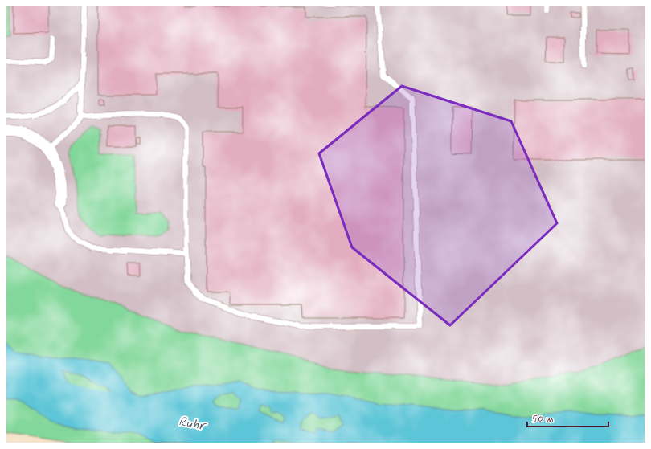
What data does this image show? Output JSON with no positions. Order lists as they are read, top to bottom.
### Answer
{
  "water": ["Ruhr"],
  "scale_bar": "50 m"
}
